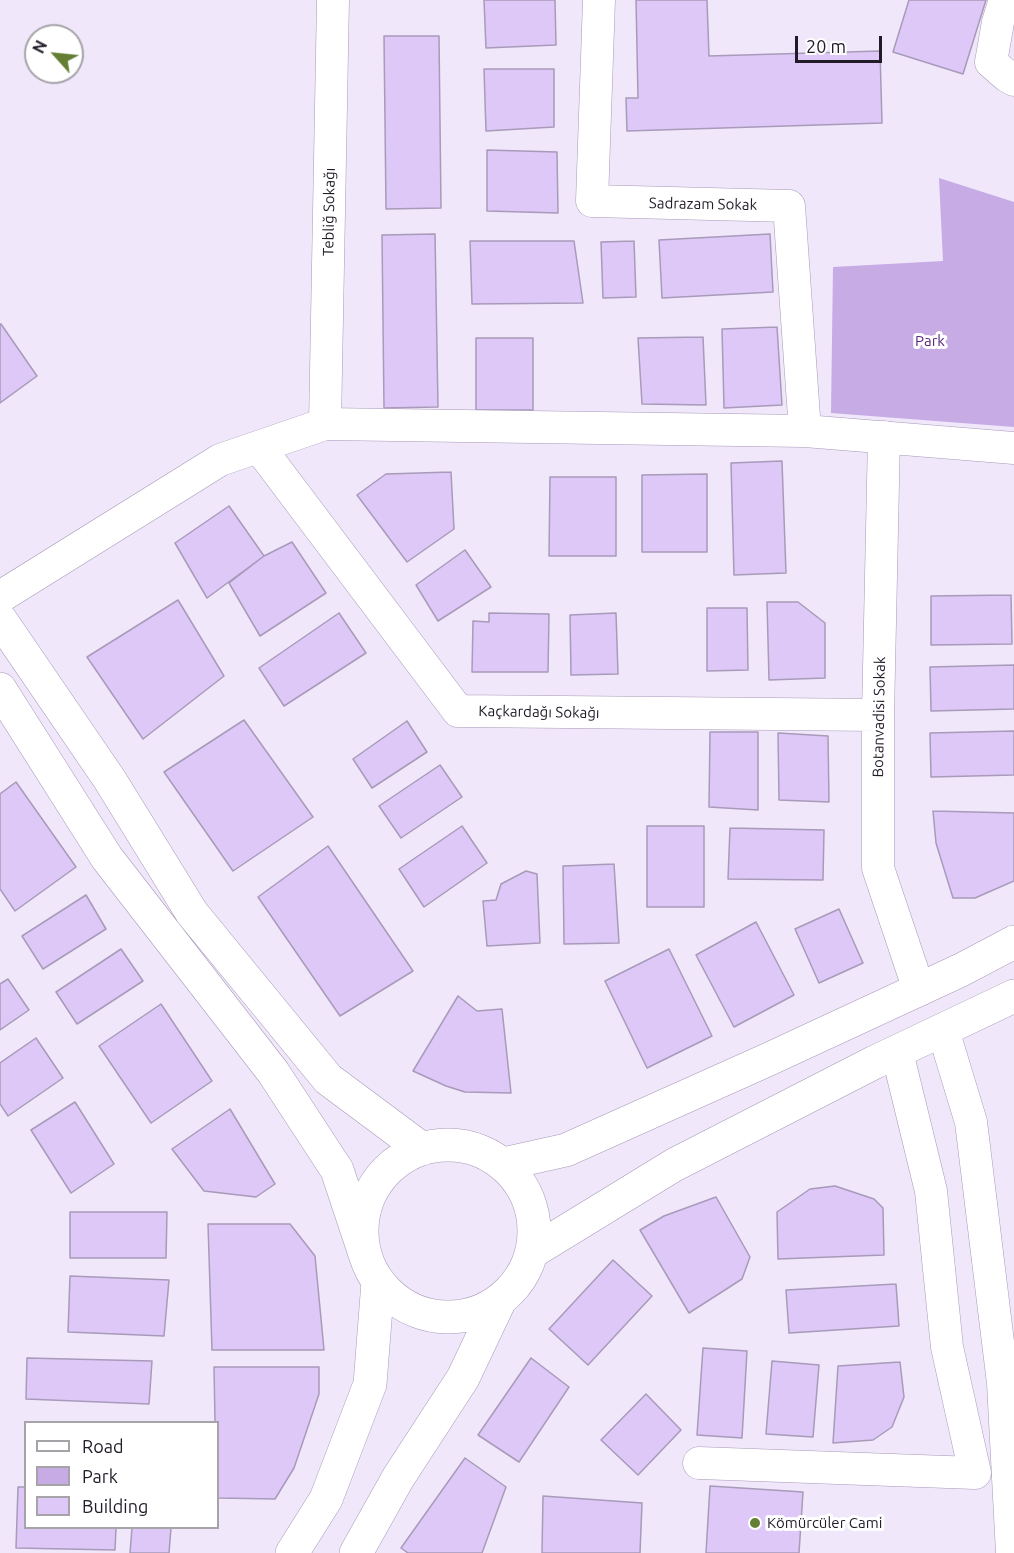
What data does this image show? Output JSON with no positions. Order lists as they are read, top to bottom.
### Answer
{
  "streets": {
    "street": [
      "Sadrazam Sokak",
      "Tebliğ Sokağı",
      "Kaçkardağı Sokağı",
      "Botanvadisi Sokak"
    ]
  },
  "crossings": [
    ["Kaçkardağı Sokağı", "Botanvadisi Sokak"]
  ],
  "parks": ["Park"],
  "places": ["Kömürcüler Cami"],
  "legend": ["Road", "Park", "Building"],
  "scale_bar": "20 m",
  "north": "top left"
}
